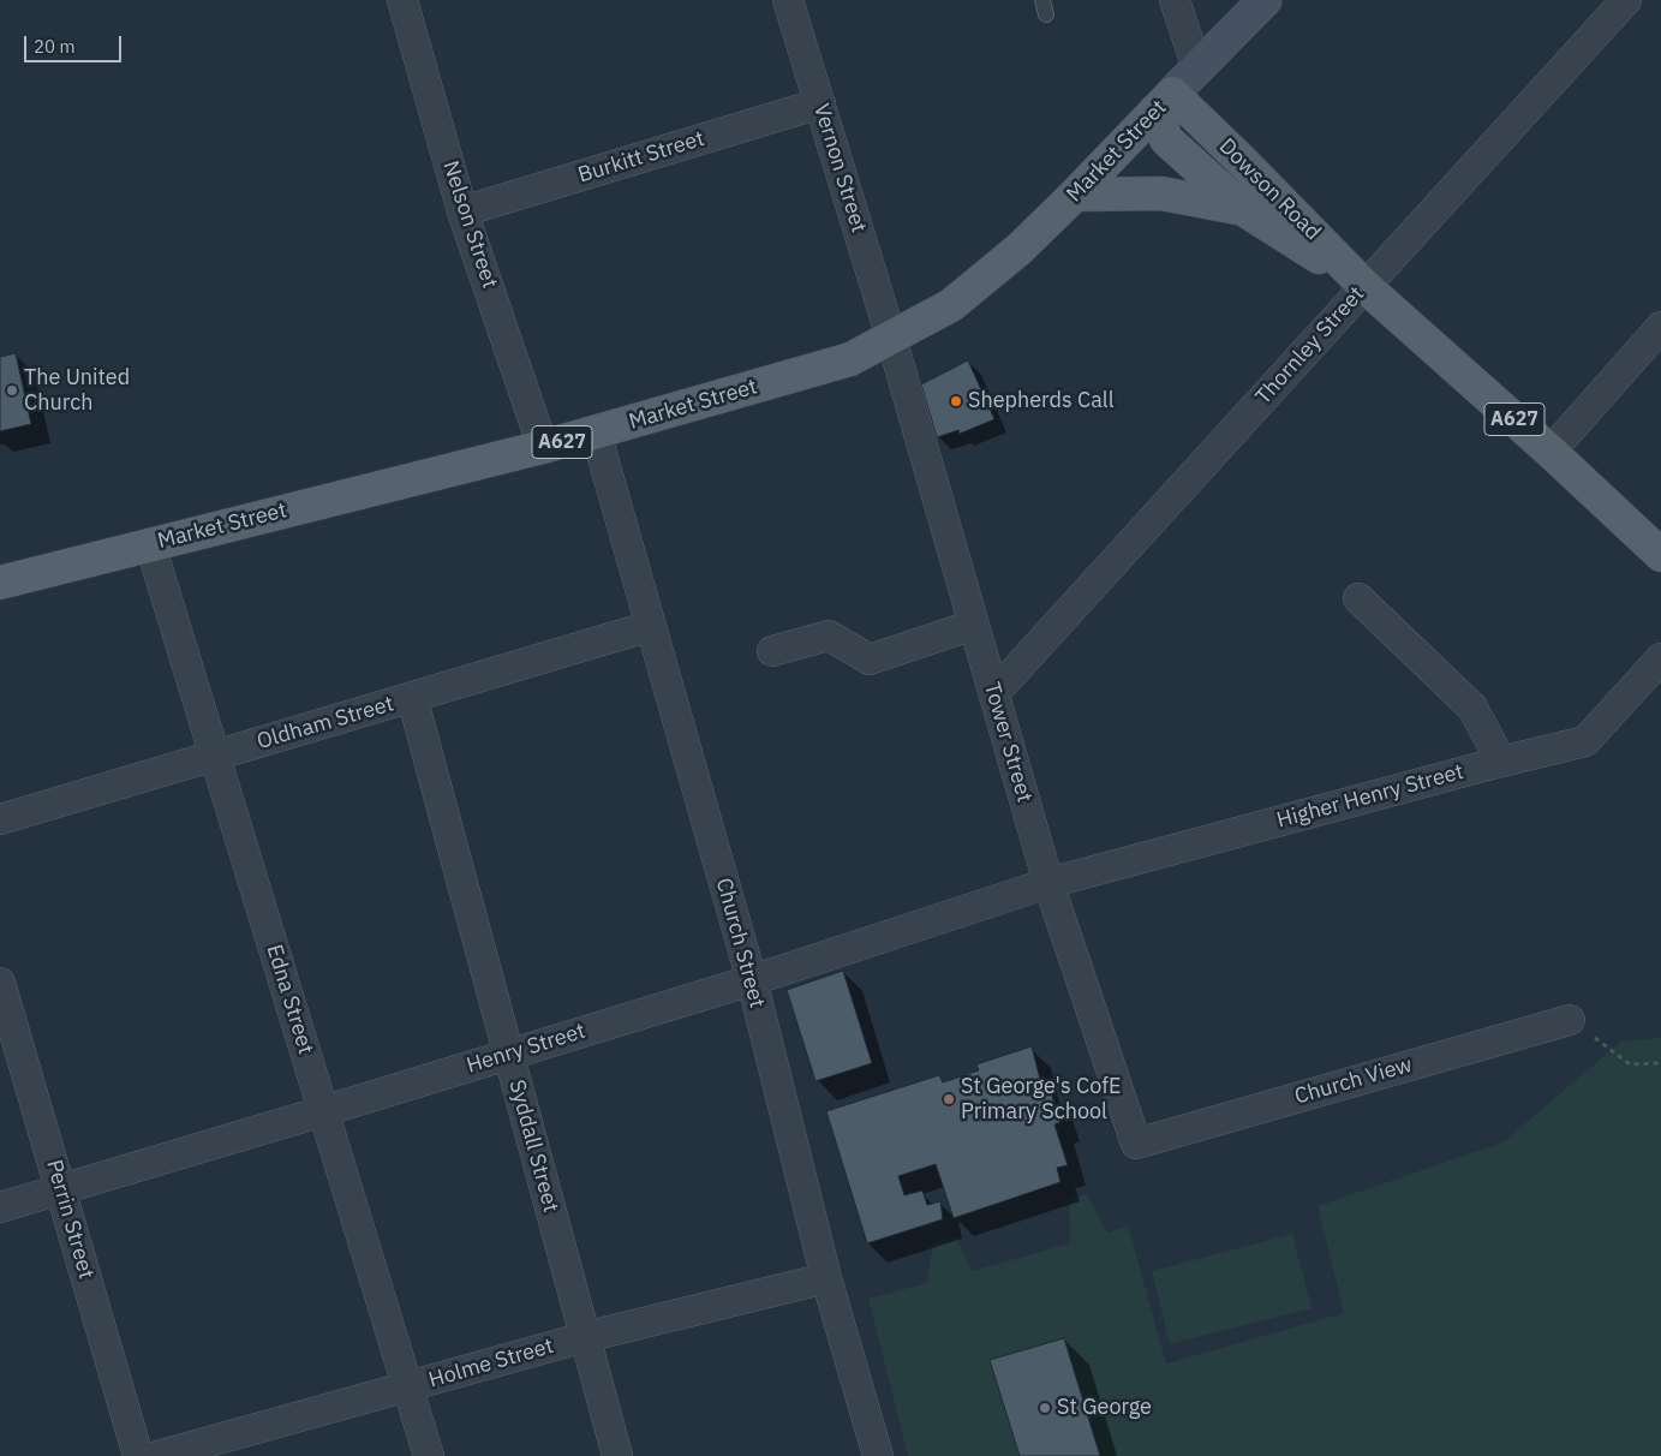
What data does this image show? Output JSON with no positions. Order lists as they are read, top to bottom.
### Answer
{
  "streets": {
    "main road": ["Market Street", "Dowson Road", "A627"],
    "street": [
      "Burkitt Street",
      "Vernon Street",
      "Nelson Street",
      "Thornley Street",
      "Oldham Street",
      "Tower Street",
      "Higher Henry Street",
      "Church Street",
      "Edna Street",
      "Henry Street",
      "Church View",
      "Syddall Street",
      "Perrin Street",
      "Holme Street"
    ]
  },
  "crossings": [
    ["Market Street", "Vernon Street"],
    ["Market Street", "Dowson Road"],
    ["Market Street", "Nelson Street"],
    ["Market Street", "A627"],
    ["Market Street", "Tower Street"],
    ["Market Street", "Church Street"],
    ["Market Street", "Edna Street"],
    ["Burkitt Street", "Vernon Street"],
    ["Burkitt Street", "Nelson Street"],
    ["Vernon Street", "Tower Street"],
    ["Dowson Road", "Thornley Street"],
    ["Dowson Road", "A627"],
    ["Thornley Street", "Tower Street"],
    ["Oldham Street", "Church Street"],
    ["Oldham Street", "Edna Street"],
    ["Oldham Street", "Syddall Street"],
    ["Tower Street", "Higher Henry Street"],
    ["Tower Street", "Henry Street"],
    ["Tower Street", "Church View"],
    ["Higher Henry Street", "Henry Street"],
    ["Church Street", "Henry Street"],
    ["Church Street", "Holme Street"],
    ["Edna Street", "Henry Street"],
    ["Edna Street", "Holme Street"],
    ["Henry Street", "Syddall Street"],
    ["Henry Street", "Perrin Street"],
    ["Syddall Street", "Holme Street"]
  ],
  "places": [
    "The United Church",
    "Shepherds Call",
    "St George's CofE Primary School",
    "St George"
  ],
  "scale_bar": "20 m"
}
